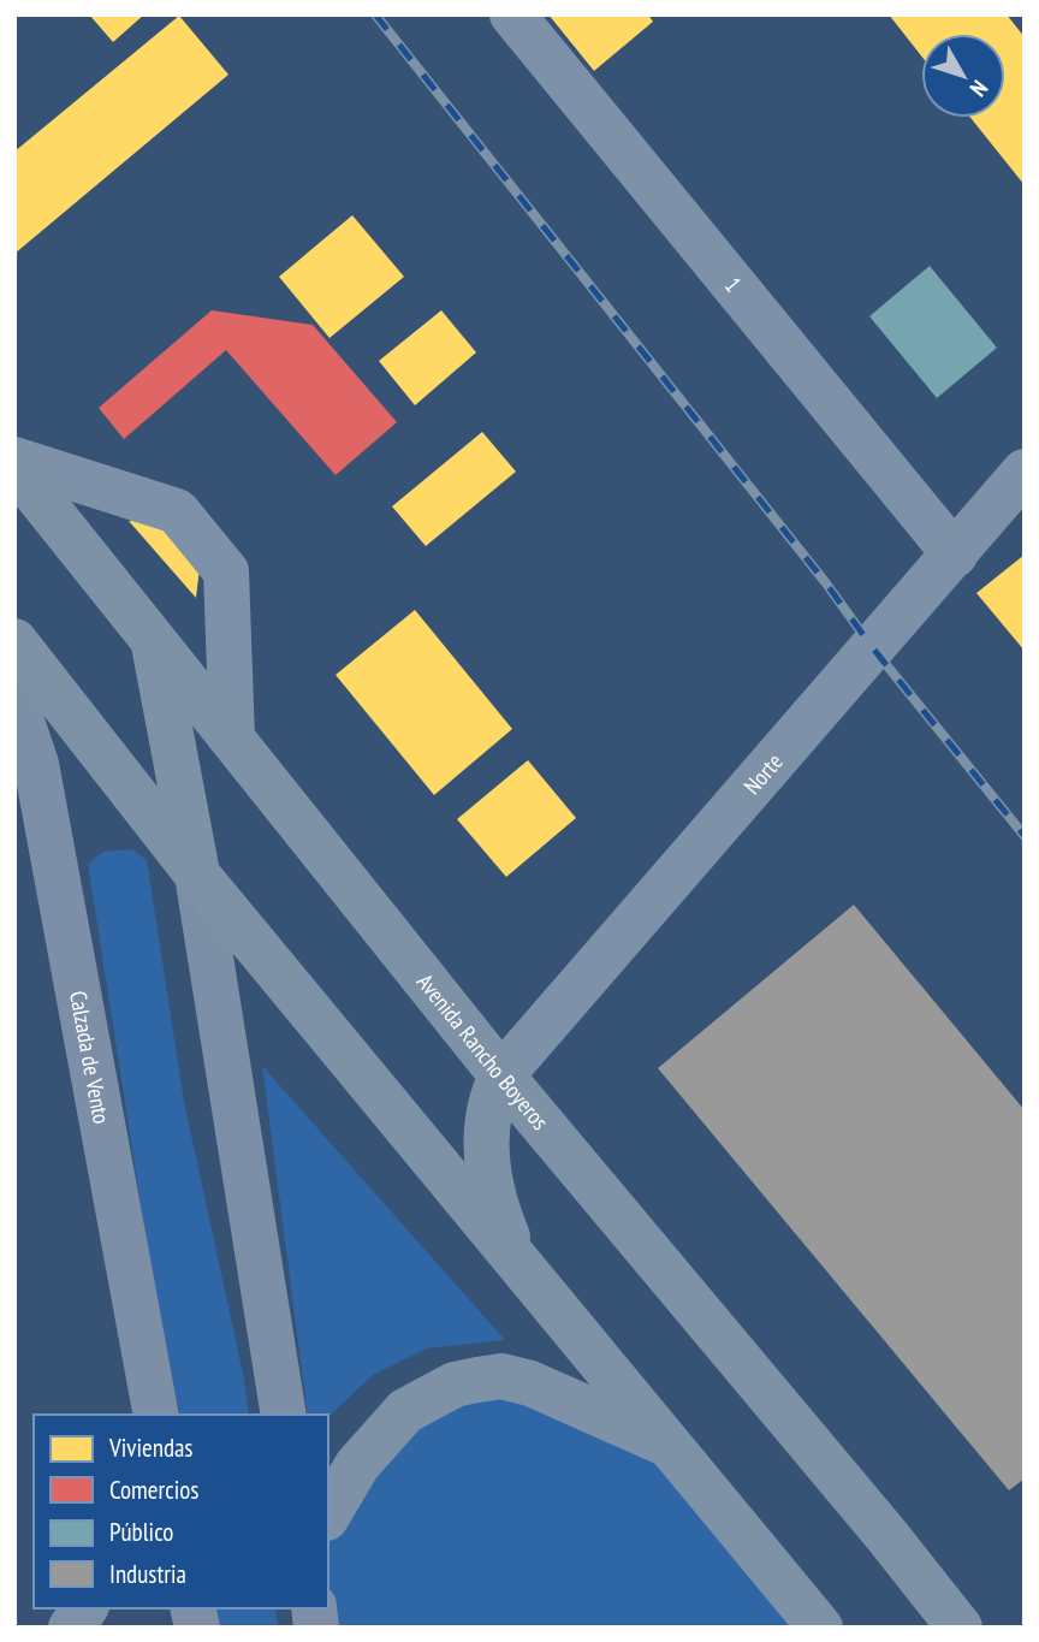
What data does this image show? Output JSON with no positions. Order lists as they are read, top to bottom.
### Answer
{
  "streets": {
    "highway": ["Avenida Rancho Boyeros"],
    "main road": ["Calzada de Vento"],
    "street": ["1", "Norte"]
  },
  "crossings": [
    ["1", "Norte"],
    ["Norte", "Avenida Rancho Boyeros"]
  ],
  "legend": [
    "Viviendas",
    "Comercios",
    "Público",
    "Industria"
  ],
  "north": "bottom right"
}
